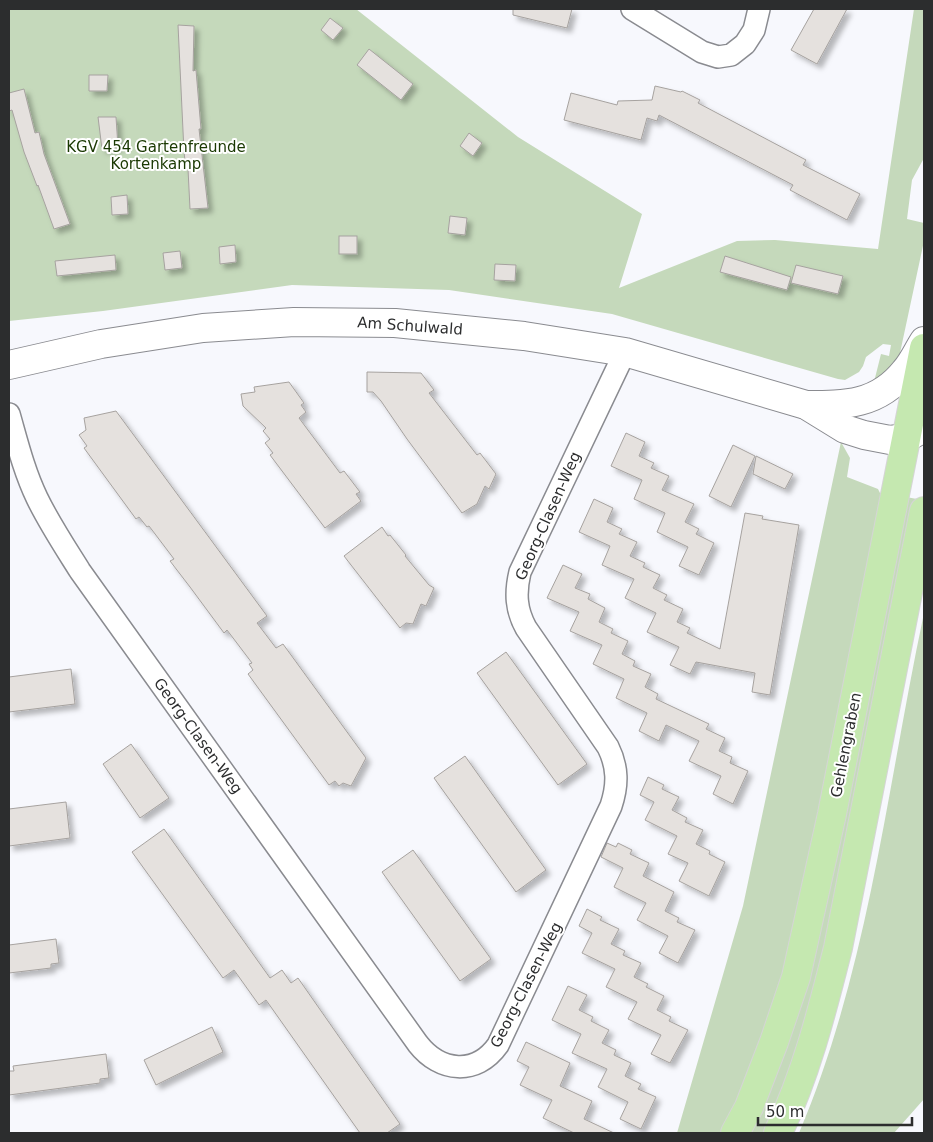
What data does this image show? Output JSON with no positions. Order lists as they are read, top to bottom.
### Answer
{
  "streets": {
    "main road": ["Gehlengraben"],
    "street": ["Am Schulwald", "Georg-Clasen-Weg"]
  },
  "crossings": [
    ["Am Schulwald", "Georg-Clasen-Weg"],
    ["Am Schulwald", "Gehlengraben"]
  ],
  "parks": ["KGV 454 Gartenfreunde Kortenkamp"],
  "scale_bar": "50 m"
}
